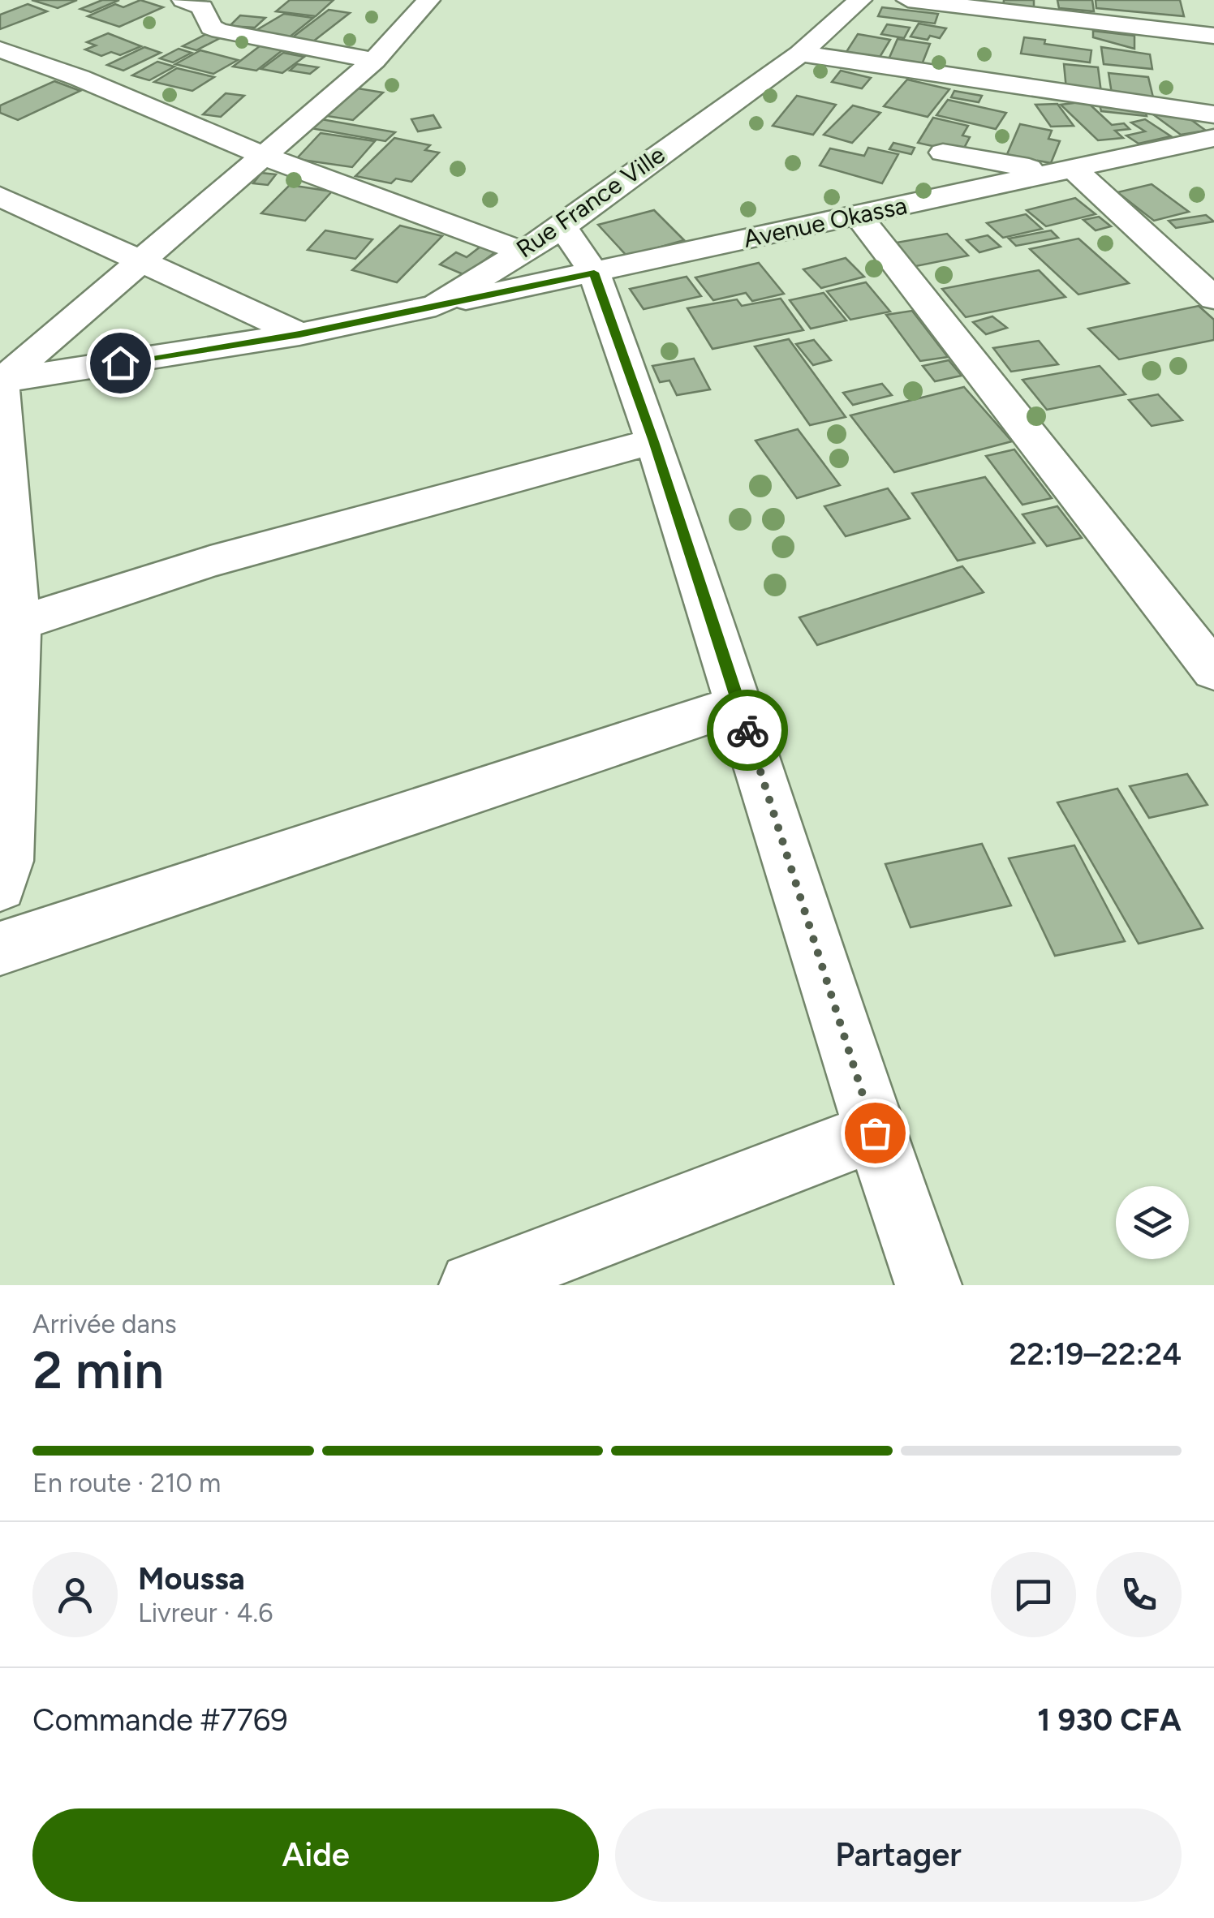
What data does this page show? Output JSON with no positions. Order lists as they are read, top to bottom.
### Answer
{
  "streets": {
    "street": ["Rue France Ville", "Avenue Okassa"]
  },
  "crossings": [
    ["Rue France Ville", "Avenue Okassa"]
  ],
  "page": {
    "heading": ["2 min", "Arrivée dans", "22:19–22:24"],
    "panel": [
      "Moussa",
      "Livreur · 4.6",
      "Commande #7769",
      "1 930 CFA"
    ],
    "bar": "En route · 210 m",
    "buttons": ["Aide", "Partager"]
  }
}
